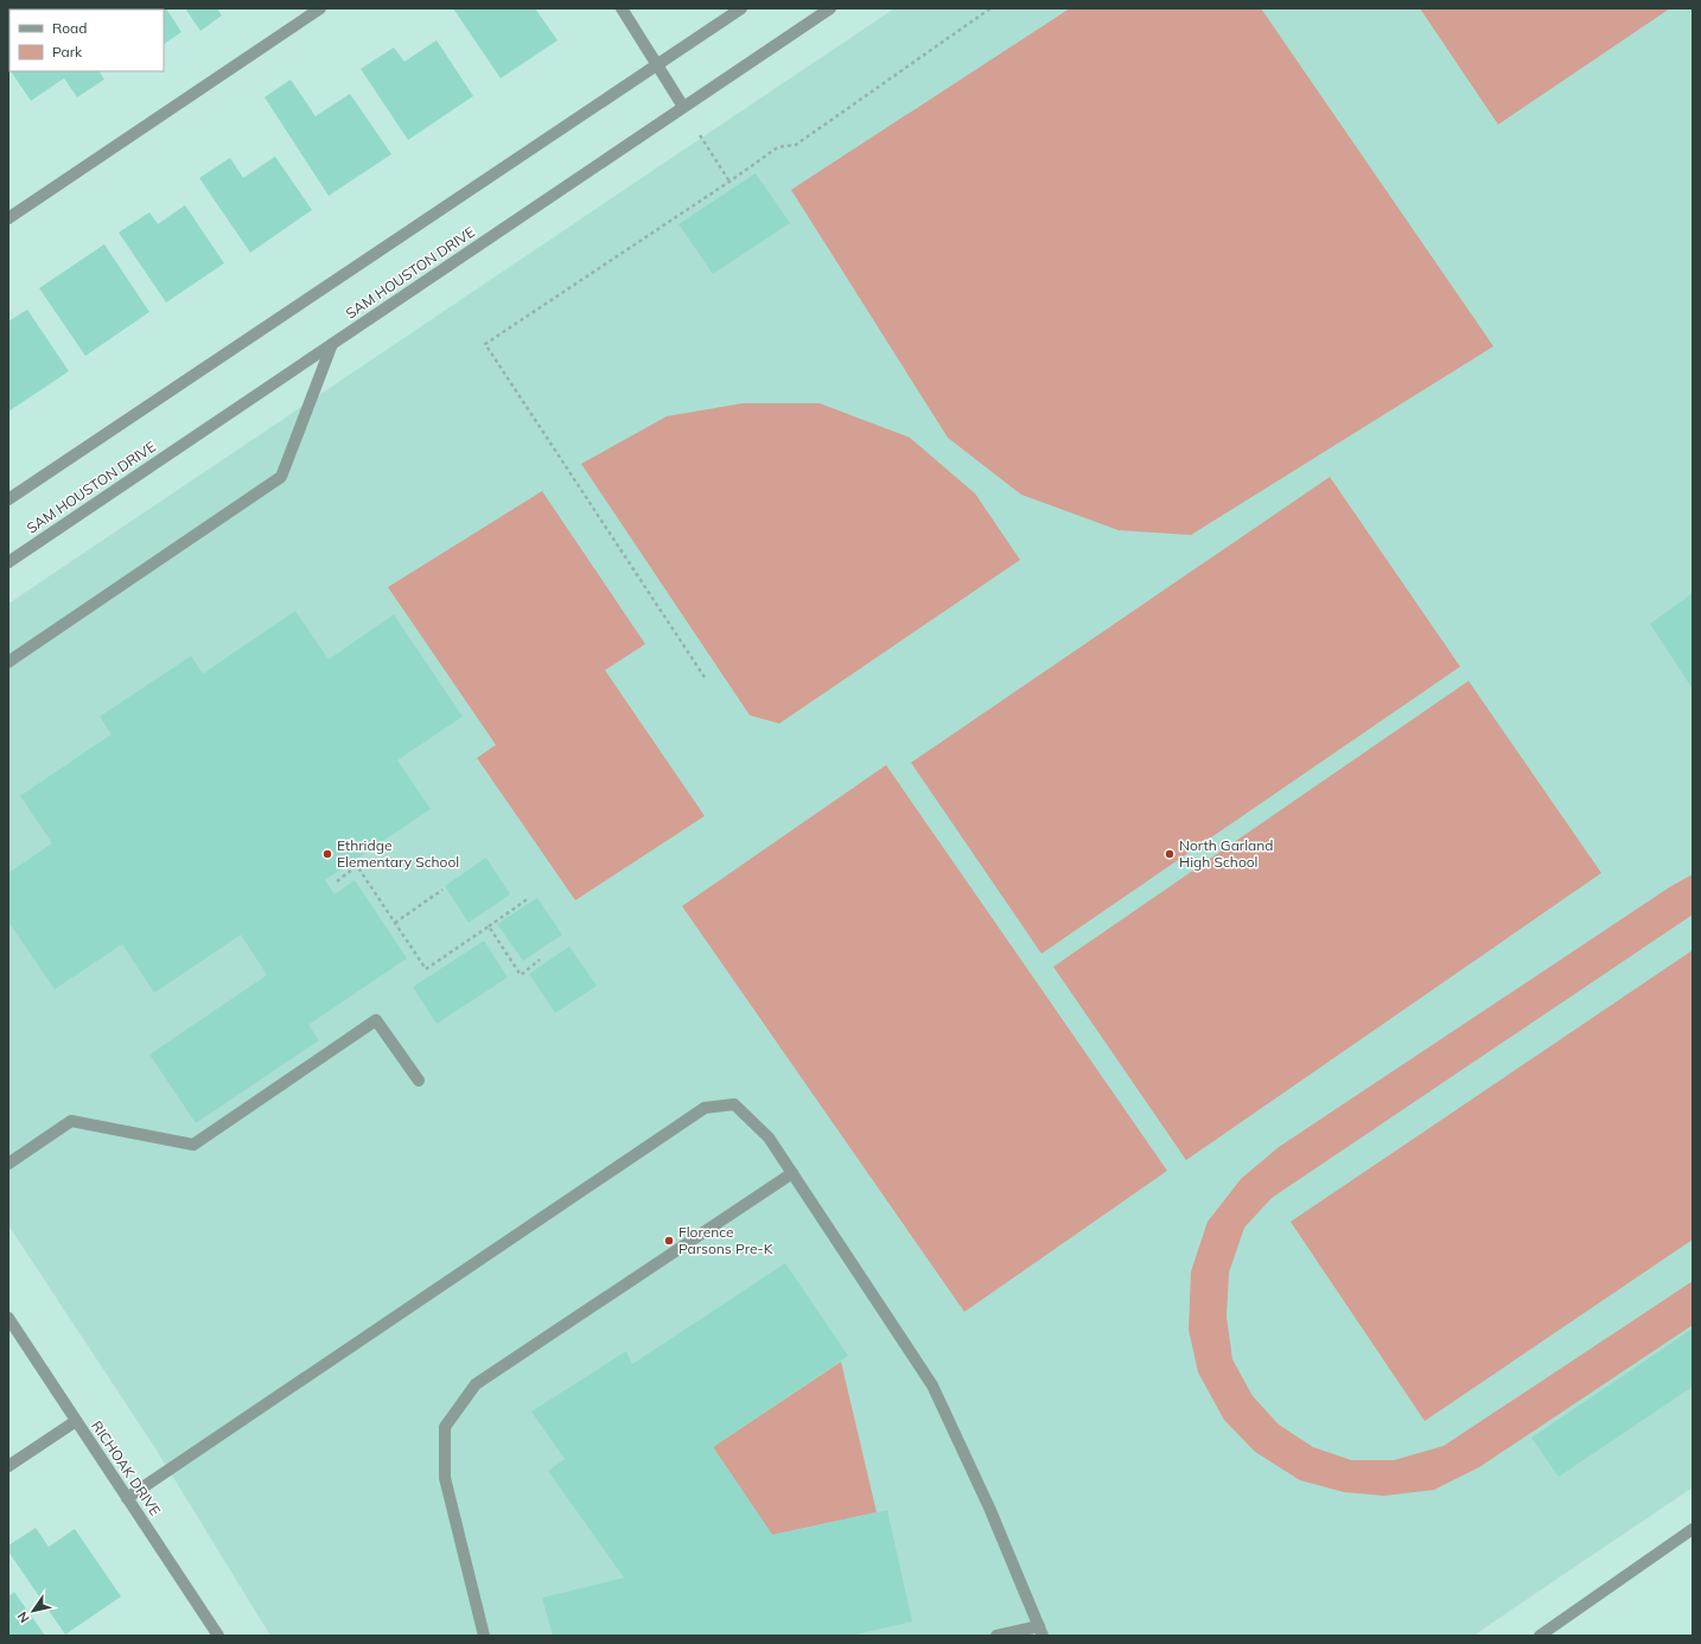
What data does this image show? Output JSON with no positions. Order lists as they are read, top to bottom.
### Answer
{
  "streets": {
    "street": ["SAM HOUSTON DRIVE", "RICHOAK DRIVE"]
  },
  "places": ["Ethridge Elementary School", "North Garland High School", "Florence Parsons Pre-K"],
  "legend": ["Road", "Park"],
  "north": "bottom left"
}
